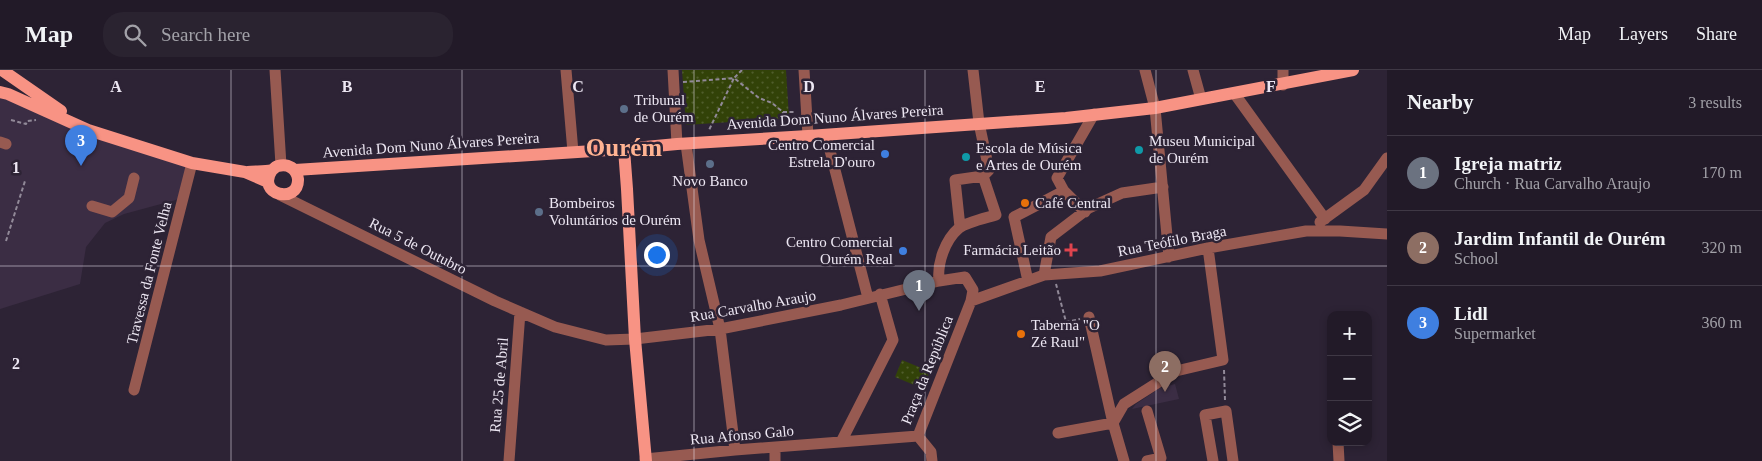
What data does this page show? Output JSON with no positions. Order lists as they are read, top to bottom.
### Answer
{
  "streets": {
    "main road": ["Avenida Dom Nuno Álvares Pereira"],
    "street": [
      "Rua Teófilo Braga",
      "Rua 5 de Outubro",
      "Travessa da Fonte Velha",
      "Rua Carvalho Araujo",
      "Praça da República",
      "Rua 25 de Abril",
      "Rua Afonso Galo"
    ]
  },
  "crossings": [
    ["Avenida Dom Nuno Álvares Pereira", "Rua 5 de Outubro"],
    ["Rua Teófilo Braga", "Rua Carvalho Araujo"],
    ["Rua Teófilo Braga", "Praça da República"],
    ["Rua 5 de Outubro", "Rua Carvalho Araujo"],
    ["Rua 5 de Outubro", "Rua 25 de Abril"],
    ["Rua Carvalho Araujo", "Praça da República"],
    ["Rua Carvalho Araujo", "Rua 25 de Abril"],
    ["Praça da República", "Rua Afonso Galo"]
  ],
  "districts": ["Ourém"],
  "places": {
    "other": [
      "Tribunal de Ourém",
      "Museu Municipal de Ourém",
      "Centro Comercial Estrela D'ouro",
      "Escola de Música e Artes de Ourém",
      "Novo Banco",
      "Café Central",
      "Bombeiros Voluntários de Ourém",
      "Centro Comercial Ourém Real",
      "Taberna \"O Zé Raul\""
    ],
    "health": ["Farmácia Leitão"]
  },
  "page": {
    "header": "Map",
    "search": "Search here",
    "nav": ["Map", "Layers", "Share"],
    "heading": ["Nearby", "3 results"],
    "pins": ["3", "1", "2"],
    "list": [
      {
        "mark": "1",
        "name": "Igreja matriz",
        "note": "Church · Rua Carvalho Araujo",
        "value": "170 m"
      },
      {
        "mark": "2",
        "name": "Jardim Infantil de Ourém",
        "note": "School",
        "value": "320 m"
      },
      {
        "mark": "3",
        "name": "Lidl",
        "note": "Supermarket",
        "value": "360 m"
      }
    ],
    "map_buttons": ["+", "−"]
  },
  "grid": {
    "columns": [
      "A",
      "B",
      "C",
      "D",
      "E",
      "F"
    ],
    "rows": ["1", "2"]
  }
}
